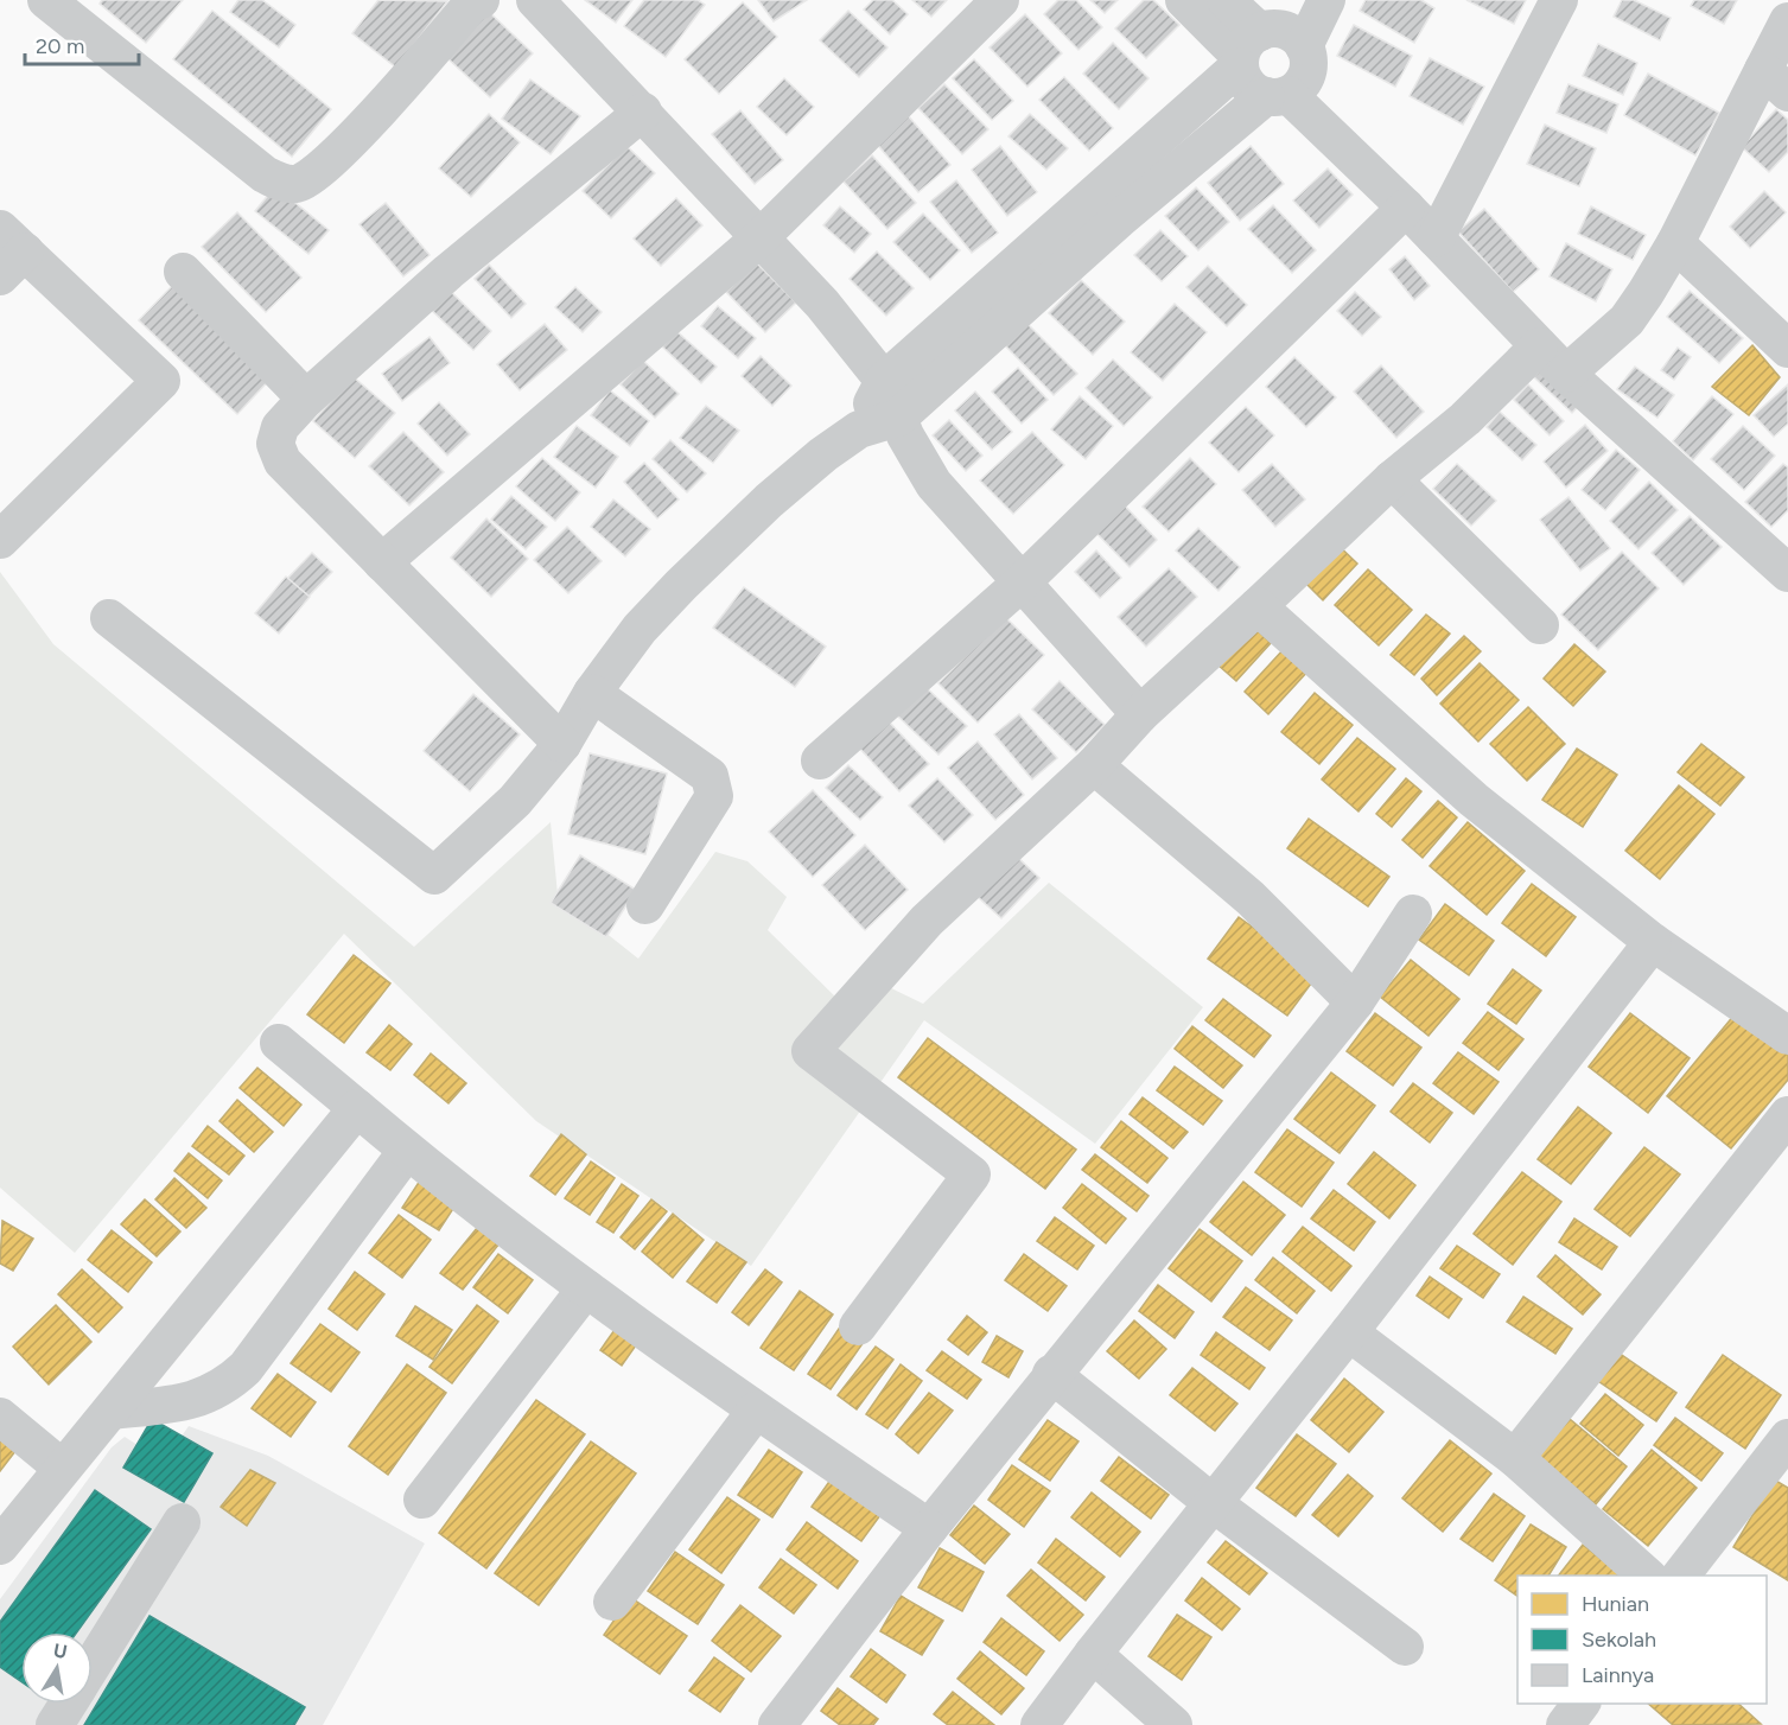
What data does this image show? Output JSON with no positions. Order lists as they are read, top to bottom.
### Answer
{
  "legend": ["Hunian", "Sekolah", "Lainnya"],
  "scale_bar": "20 m",
  "north": "top"
}
